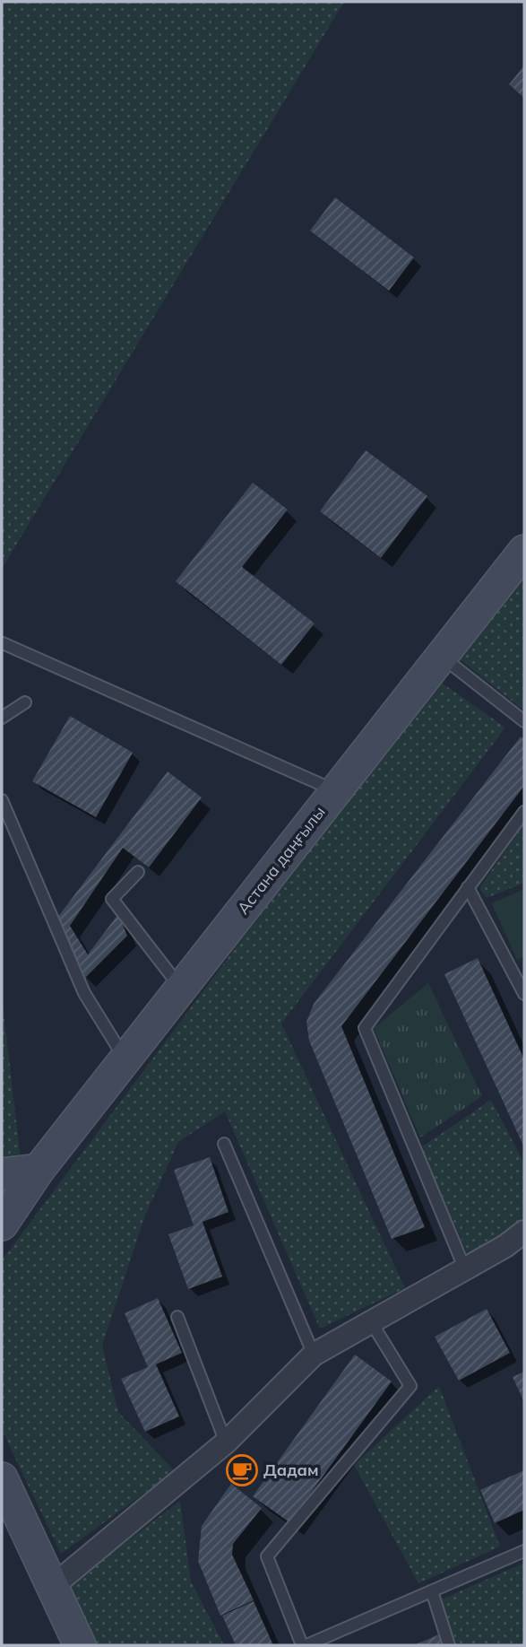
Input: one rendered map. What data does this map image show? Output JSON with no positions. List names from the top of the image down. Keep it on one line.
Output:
{"streets":{"street":["Астана даңғылы"]},"places":{"cafe":["Дадам"]}}
